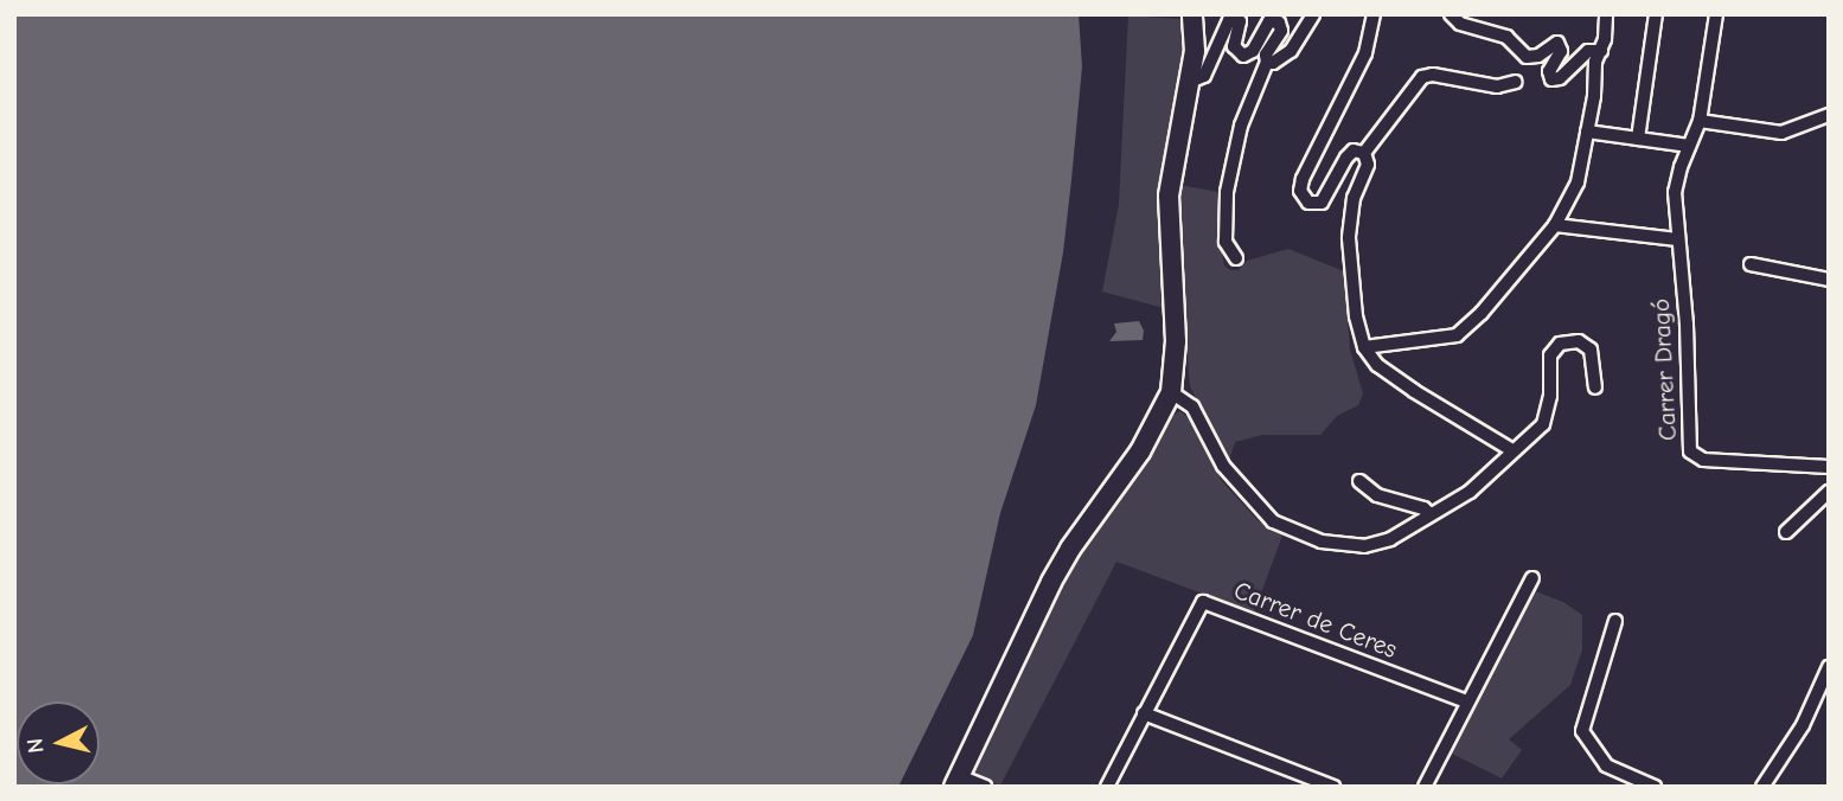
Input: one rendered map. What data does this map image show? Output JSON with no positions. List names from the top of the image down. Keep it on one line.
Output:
{"streets":{"street":["Carrer Dragó","Carrer de Ceres"]},"north":"left"}
